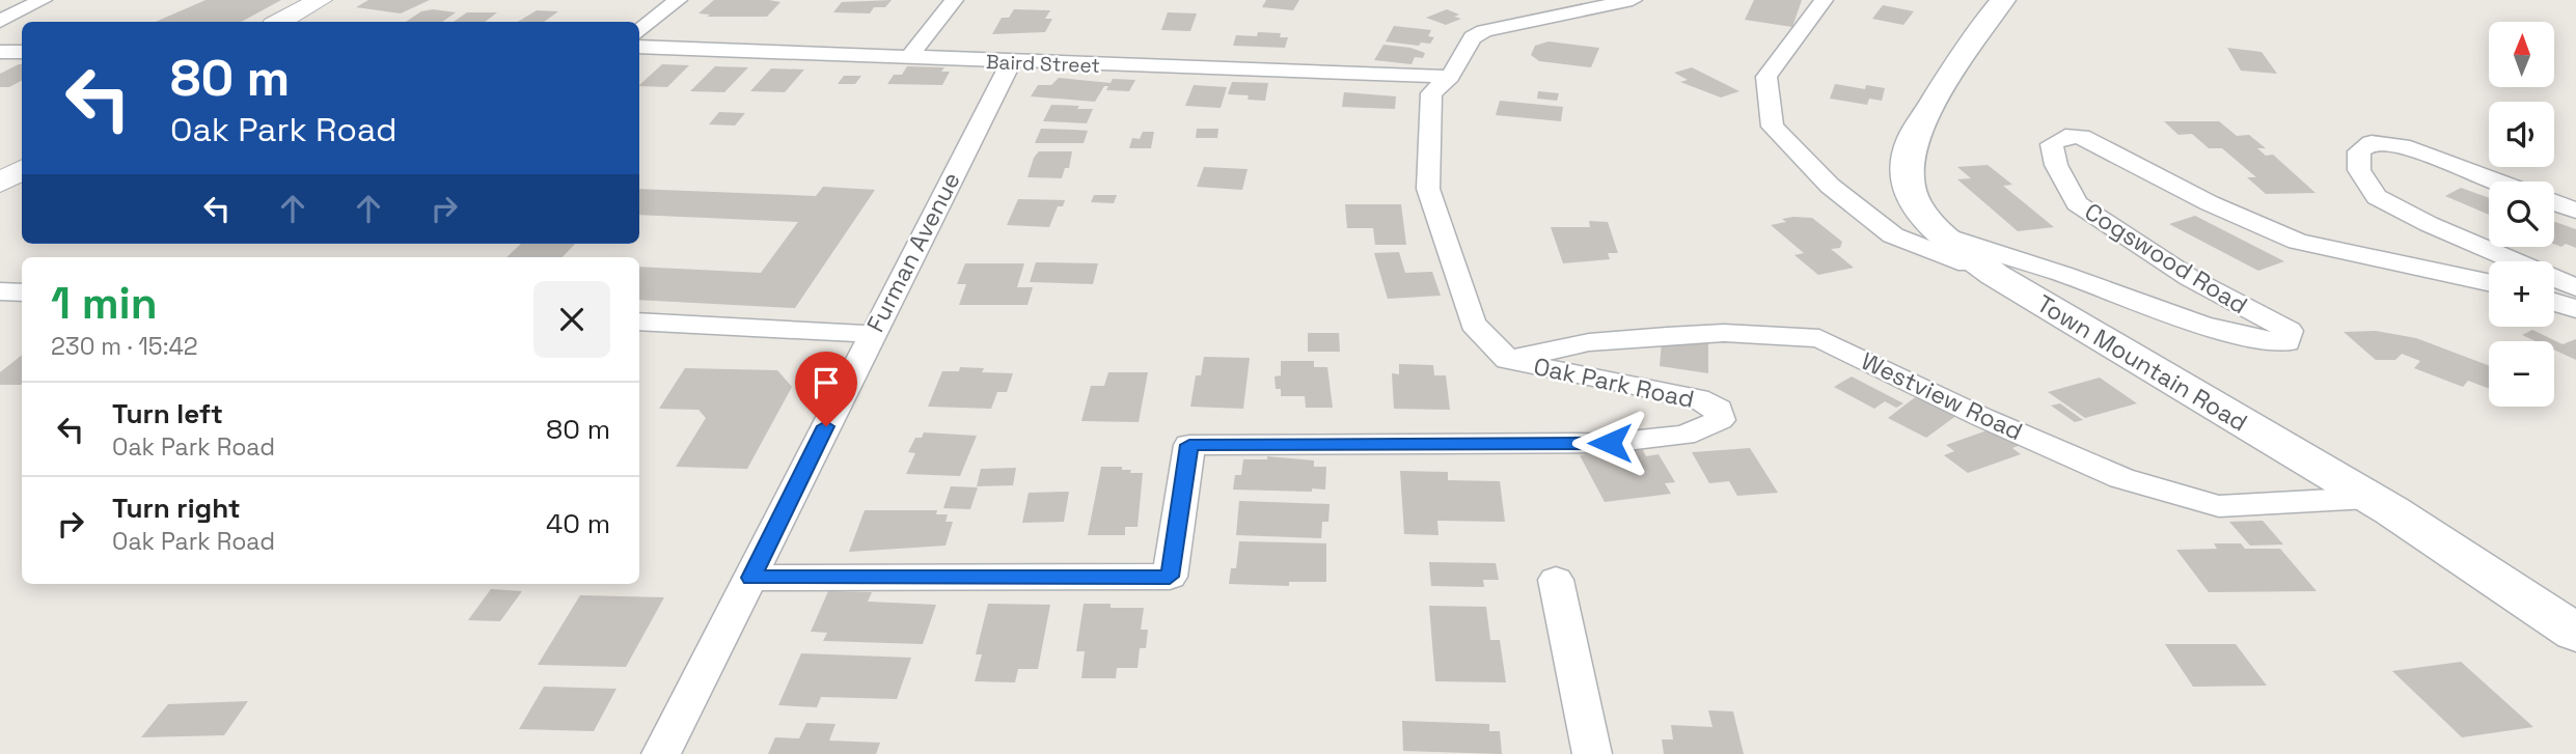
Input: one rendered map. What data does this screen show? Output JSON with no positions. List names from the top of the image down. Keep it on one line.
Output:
{"streets":{"main road":["Town Mountain Road"],"street":["Baird Street","Furman Avenue","Cogswood Road","Oak Park Road","Westview Road"]},"crossings":[["Baird Street","Furman Avenue"],["Baird Street","Oak Park Road"],["Furman Avenue","Oak Park Road"],["Cogswood Road","Town Mountain Road"],["Town Mountain Road","Westview Road"],["Oak Park Road","Westview Road"]],"north":"top","page":{"map_buttons":["+","−"],"turn":["80 m","Oak Park Road"],"heading":["1 min","230 m · 15:42"],"list":[{"name":"Turn left","note":"Oak Park Road","value":"80 m"},{"name":"Turn right","note":"Oak Park Road","value":"40 m"}]}}
